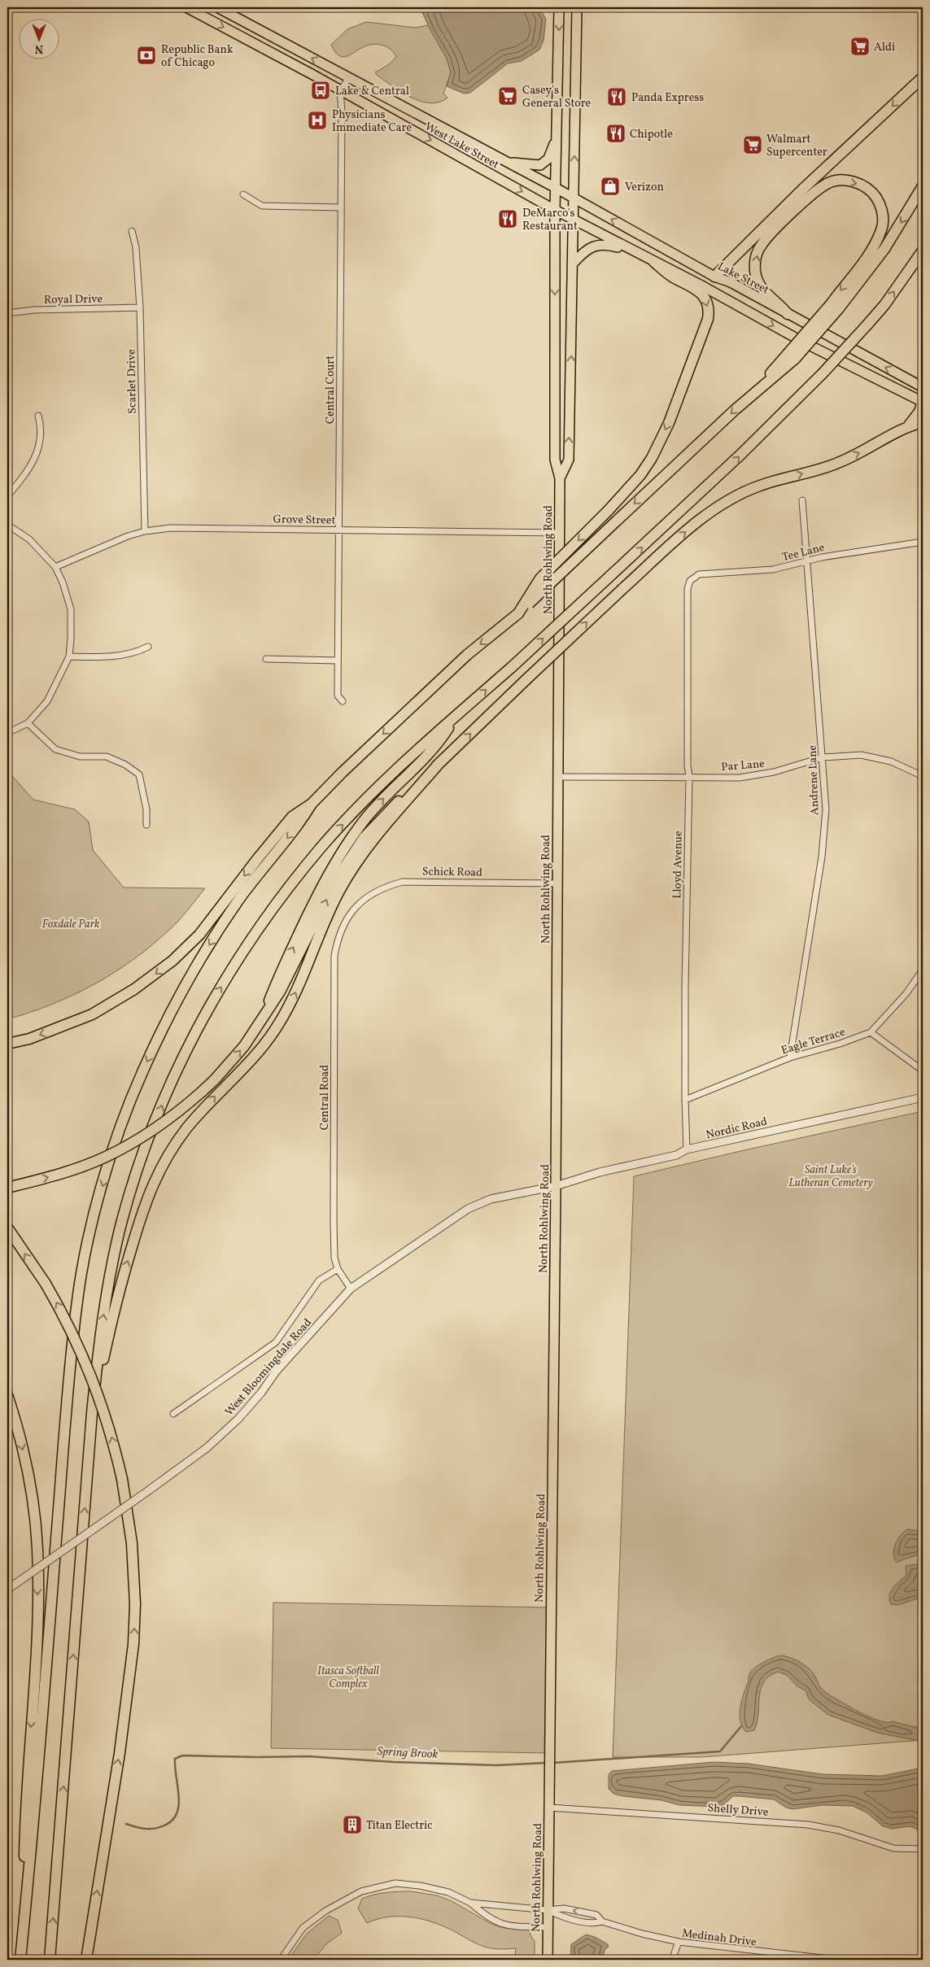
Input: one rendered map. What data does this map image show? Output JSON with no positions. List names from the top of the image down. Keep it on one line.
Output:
{"streets":{"main road":["West Lake Street","Lake Street","North Rohlwing Road"],"street":["Royal Drive","Scarlet Drive","Central Court","Grove Street","Tee Lane","Par Lane","Andrene Lane","Lloyd Avenue","Schick Road","Eagle Terrace","Central Road","Nordic Road","West Bloomingdale Road","Shelly Drive","Medinah Drive"]},"crossings":[["West Lake Street","Lake Street"],["West Lake Street","Central Court"],["West Lake Street","North Rohlwing Road"],["Lake Street","North Rohlwing Road"],["Royal Drive","Scarlet Drive"],["Scarlet Drive","Grove Street"],["Central Court","Grove Street"],["Grove Street","North Rohlwing Road"],["Tee Lane","Andrene Lane"],["Tee Lane","Lloyd Avenue"],["North Rohlwing Road","Par Lane"],["North Rohlwing Road","Schick Road"],["North Rohlwing Road","Nordic Road"],["North Rohlwing Road","West Bloomingdale Road"],["North Rohlwing Road","Shelly Drive"],["North Rohlwing Road","Medinah Drive"],["Par Lane","Andrene Lane"],["Par Lane","Lloyd Avenue"],["Andrene Lane","Eagle Terrace"],["Lloyd Avenue","Eagle Terrace"],["Lloyd Avenue","Nordic Road"],["Schick Road","Central Road"],["Central Road","West Bloomingdale Road"],["Nordic Road","West Bloomingdale Road"]],"water":["Spring Brook"],"parks":["Foxdale Park","Saint Luke's Lutheran Cemetery","Itasca Softball Complex"],"places":{"supermarket":["Aldi","Casey's General Store","Walmart Supercenter"],"bank":["Republic Bank of Chicago"],"bus stop":["Lake & Central"],"restaurant":["Panda Express","Chipotle","DeMarco's Restaurant"],"hospital":["Physicians Immediate Care"],"shop":["Verizon"],"building":["Titan Electric"]},"north":"bottom"}
